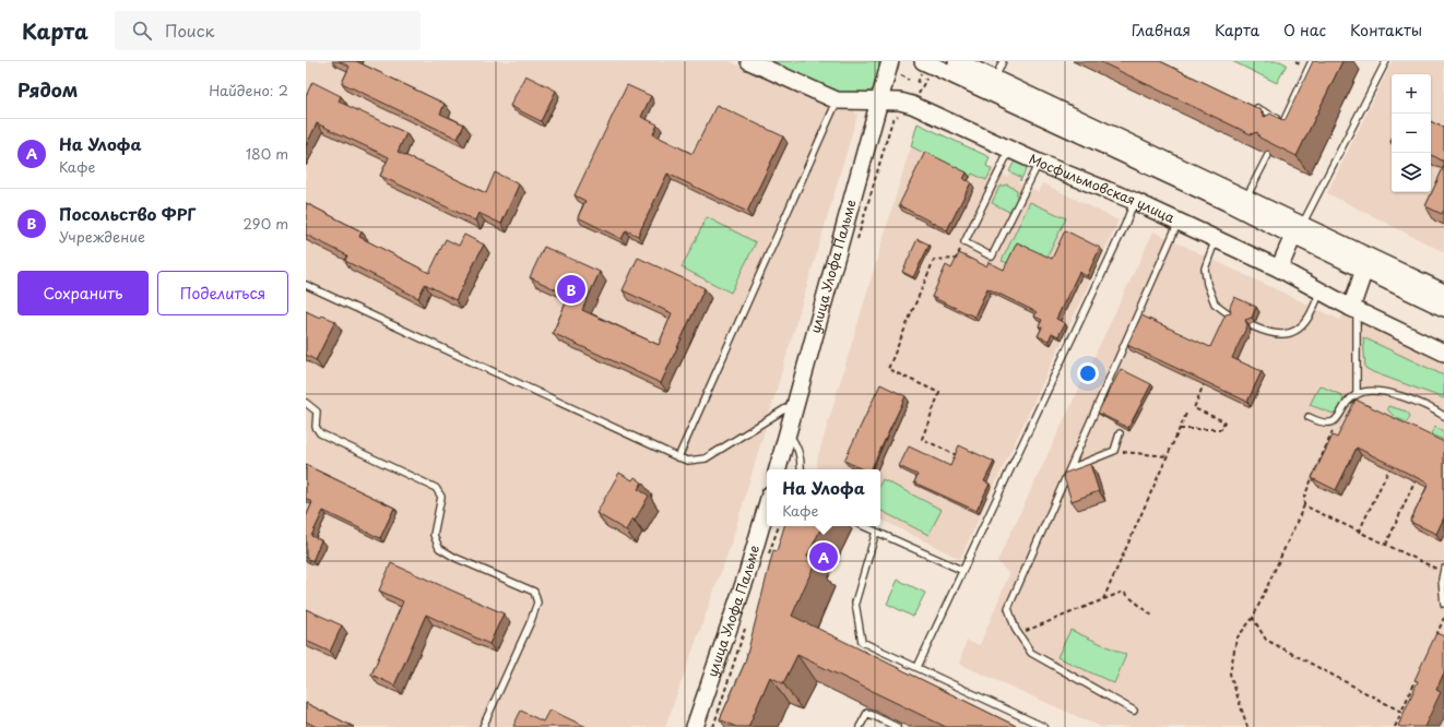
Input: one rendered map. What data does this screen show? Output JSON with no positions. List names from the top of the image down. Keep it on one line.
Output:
{"streets":{"street":["Мосфильмовская улица","улица Улофа Пальме"]},"crossings":[["Мосфильмовская улица","улица Улофа Пальме"]],"page":{"header":"Карта","search":"Поиск","nav":["Главная","Карта","О нас","Контакты"],"heading":["Рядом","Найдено: 2"],"map_buttons":["+","−"],"list":[{"mark":"A","name":"На Улофа","note":"Кафе","value":"180 m"},{"mark":"B","name":"Посольство ФРГ","note":"Учреждение","value":"290 m"}],"buttons":["Сохранить","Поделиться"],"pins":["B","A"],"popup":["На Улофа","Кафе"]}}
